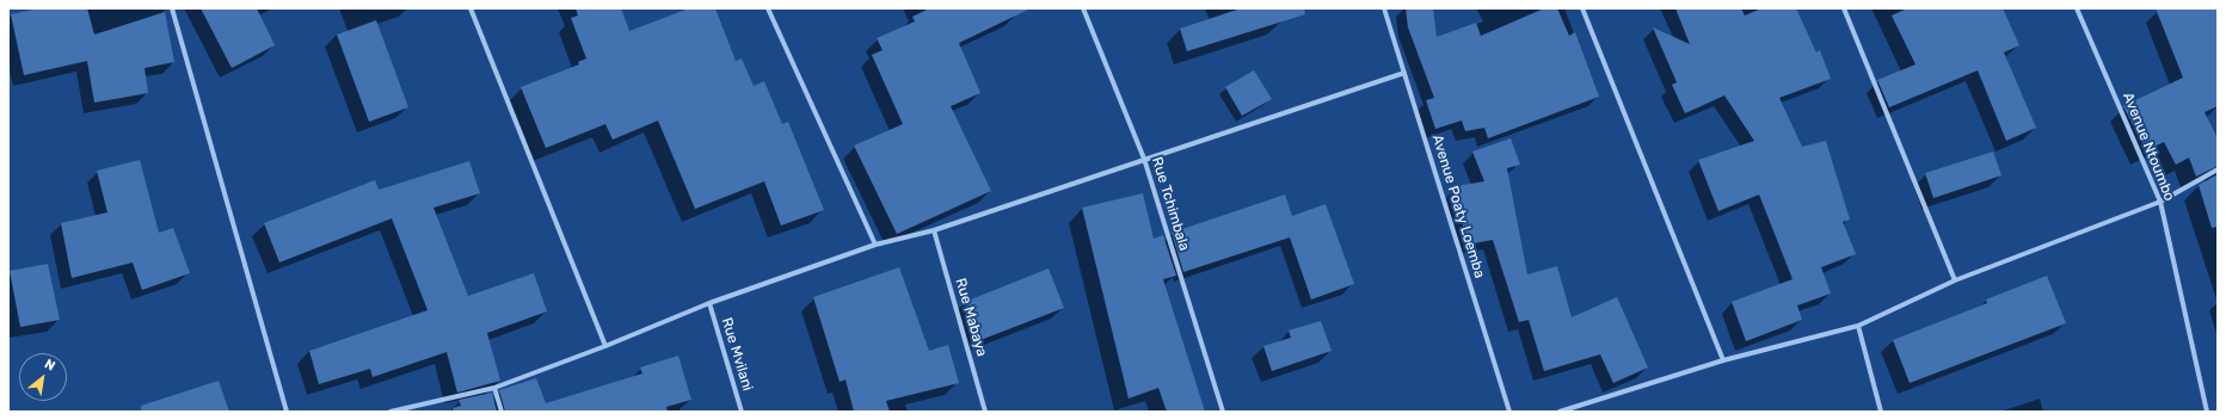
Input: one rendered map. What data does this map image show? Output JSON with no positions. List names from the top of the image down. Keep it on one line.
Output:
{"streets":{"street":["Avenue Ntoumbo","Rue Tchimbala","Avenue Poaty Loemba","Rue Mabaya","Rue Mvilani"]},"north":"top right"}
